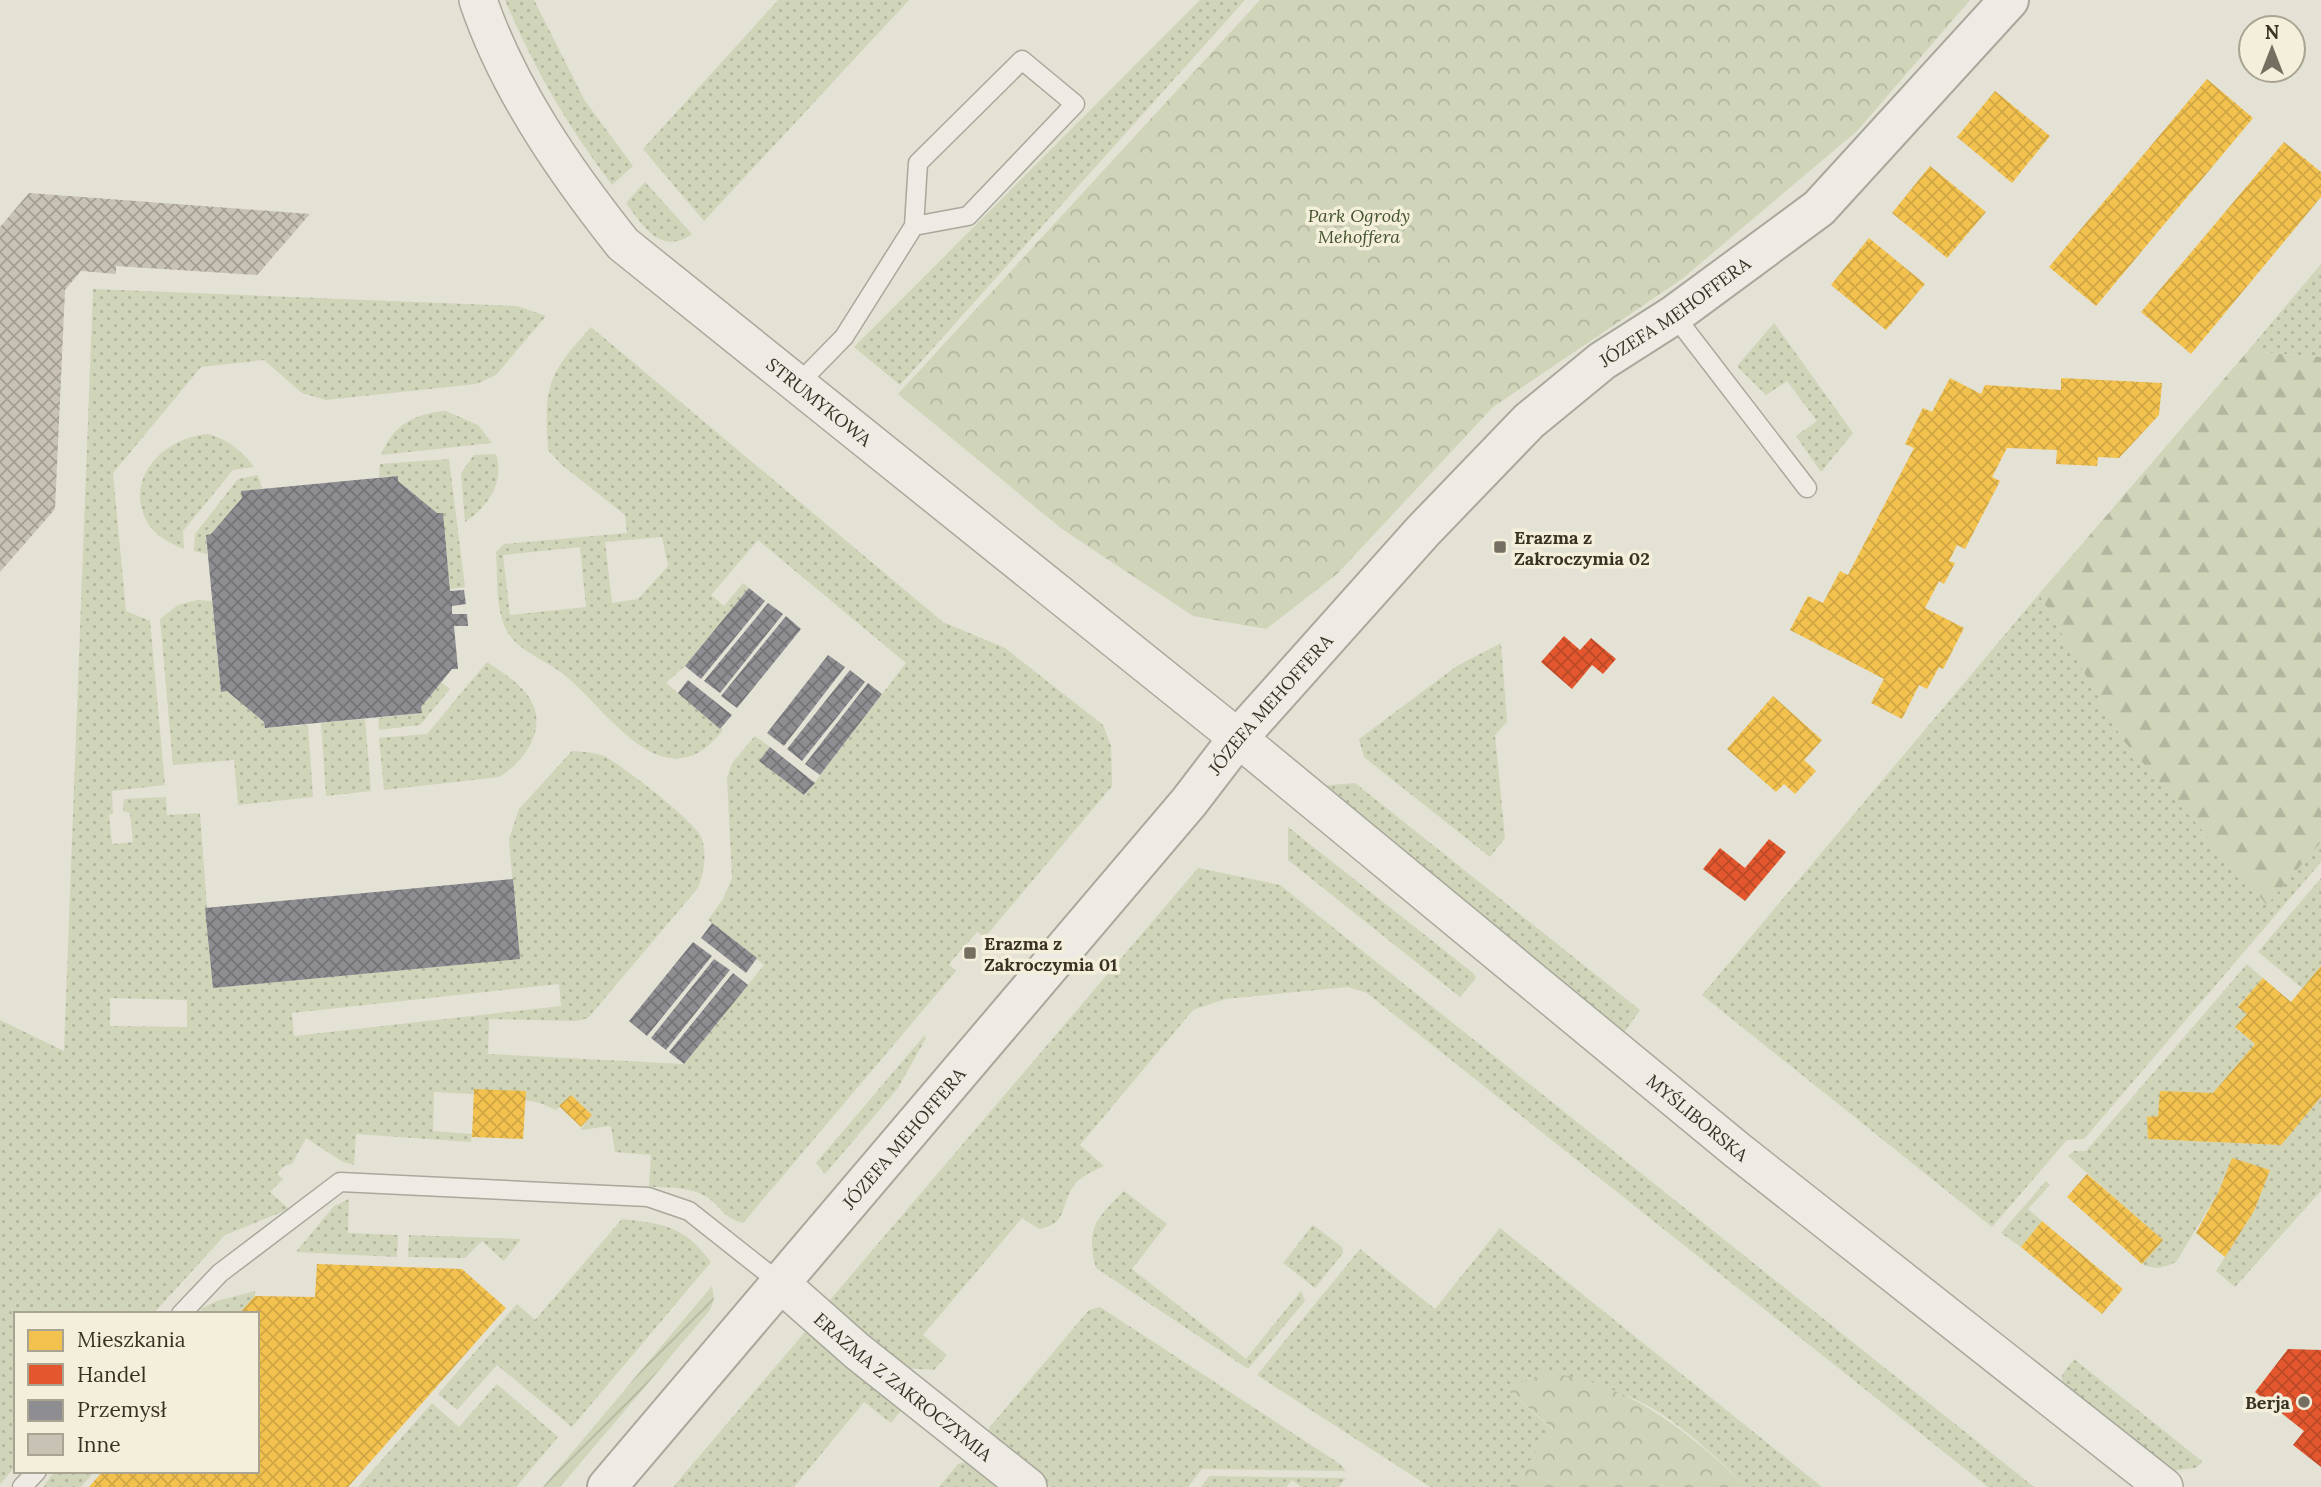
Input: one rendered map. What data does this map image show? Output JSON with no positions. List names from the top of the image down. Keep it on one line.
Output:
{"streets":{"street":["JÓZEFA MEHOFFERA","STRUMYKOWA","MYŚLIBORSKA","ERAZMA Z ZAKROCZYMIA"]},"crossings":[["JÓZEFA MEHOFFERA","STRUMYKOWA"],["JÓZEFA MEHOFFERA","MYŚLIBORSKA"],["JÓZEFA MEHOFFERA","ERAZMA Z ZAKROCZYMIA"],["STRUMYKOWA","MYŚLIBORSKA"]],"parks":["Park Ogrody Mehoffera"],"places":{"transit":["Erazma z Zakroczymia 02","Erazma z Zakroczymia 01"],"other":["Berja"]},"legend":["Mieszkania","Handel","Przemysł","Inne"],"north":"top"}
